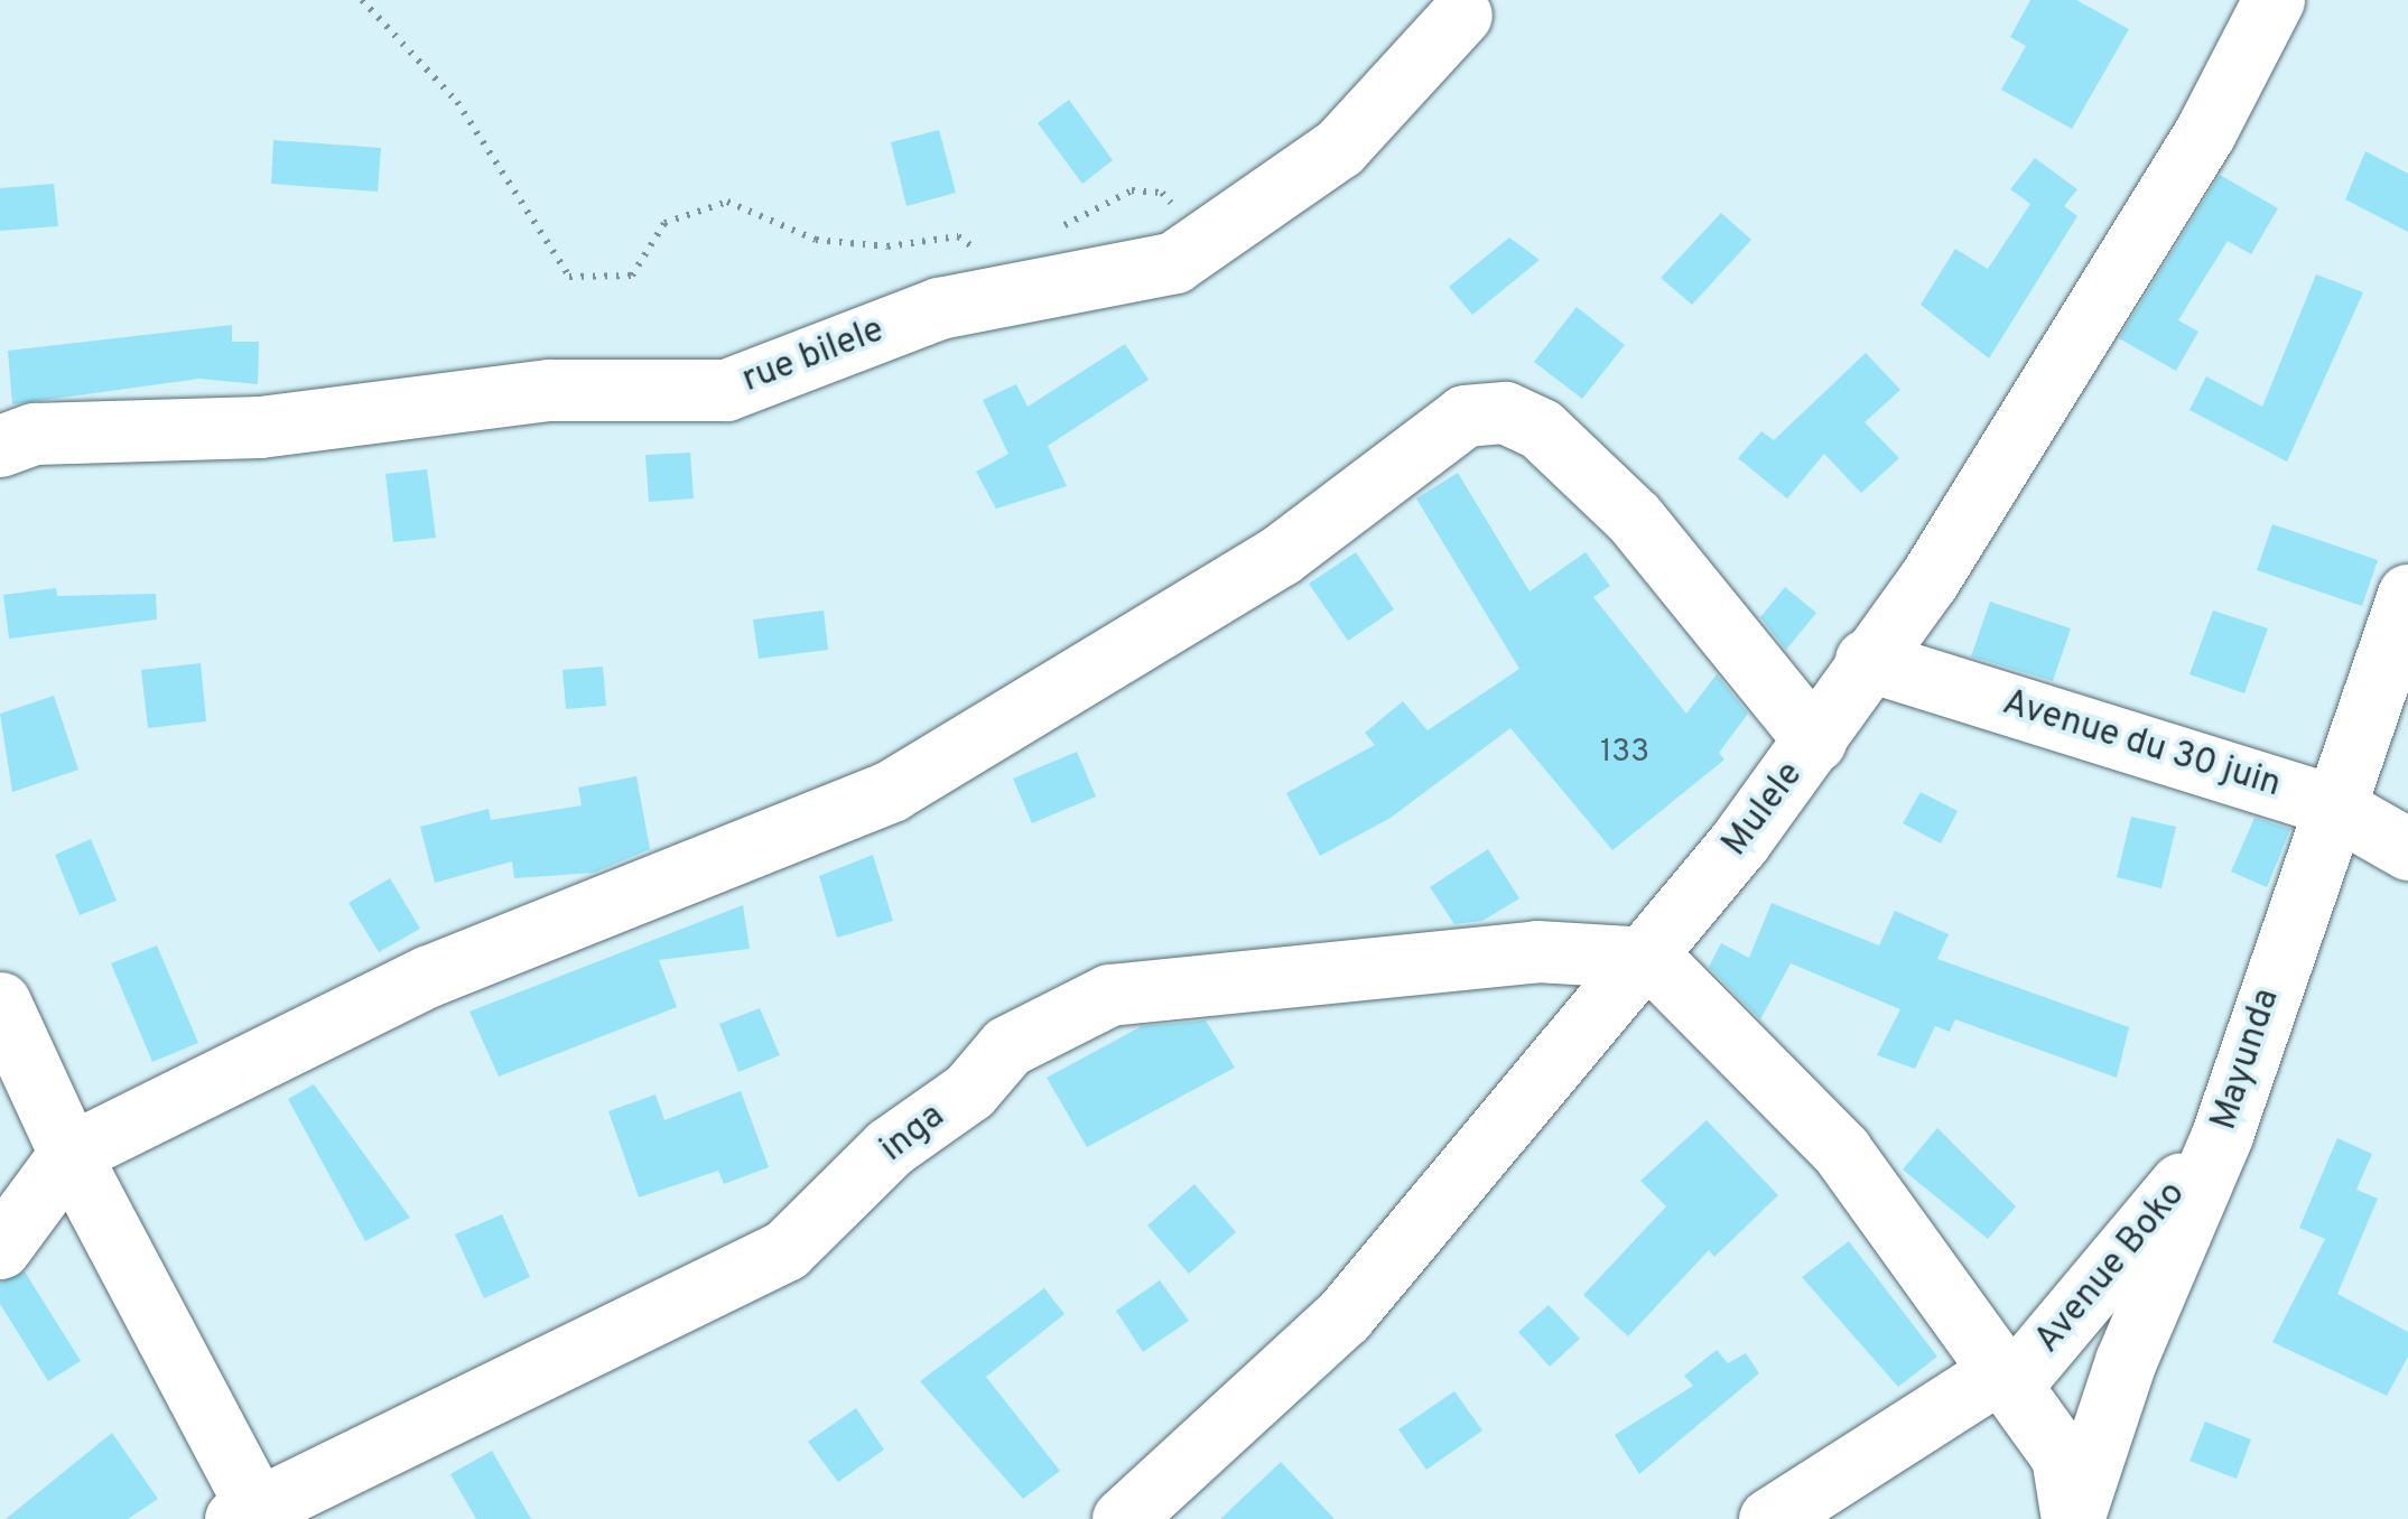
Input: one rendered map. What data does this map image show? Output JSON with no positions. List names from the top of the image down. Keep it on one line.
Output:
{"streets":{"street":["rue bilele","Avenue du 30 juin","Mulele","Mayunda","inga","Avenue Boko"]},"crossings":[["Avenue du 30 juin","Mulele"],["Avenue du 30 juin","Mayunda"],["Mulele","inga"],["Mayunda","Avenue Boko"]],"house_numbers":["133"]}
